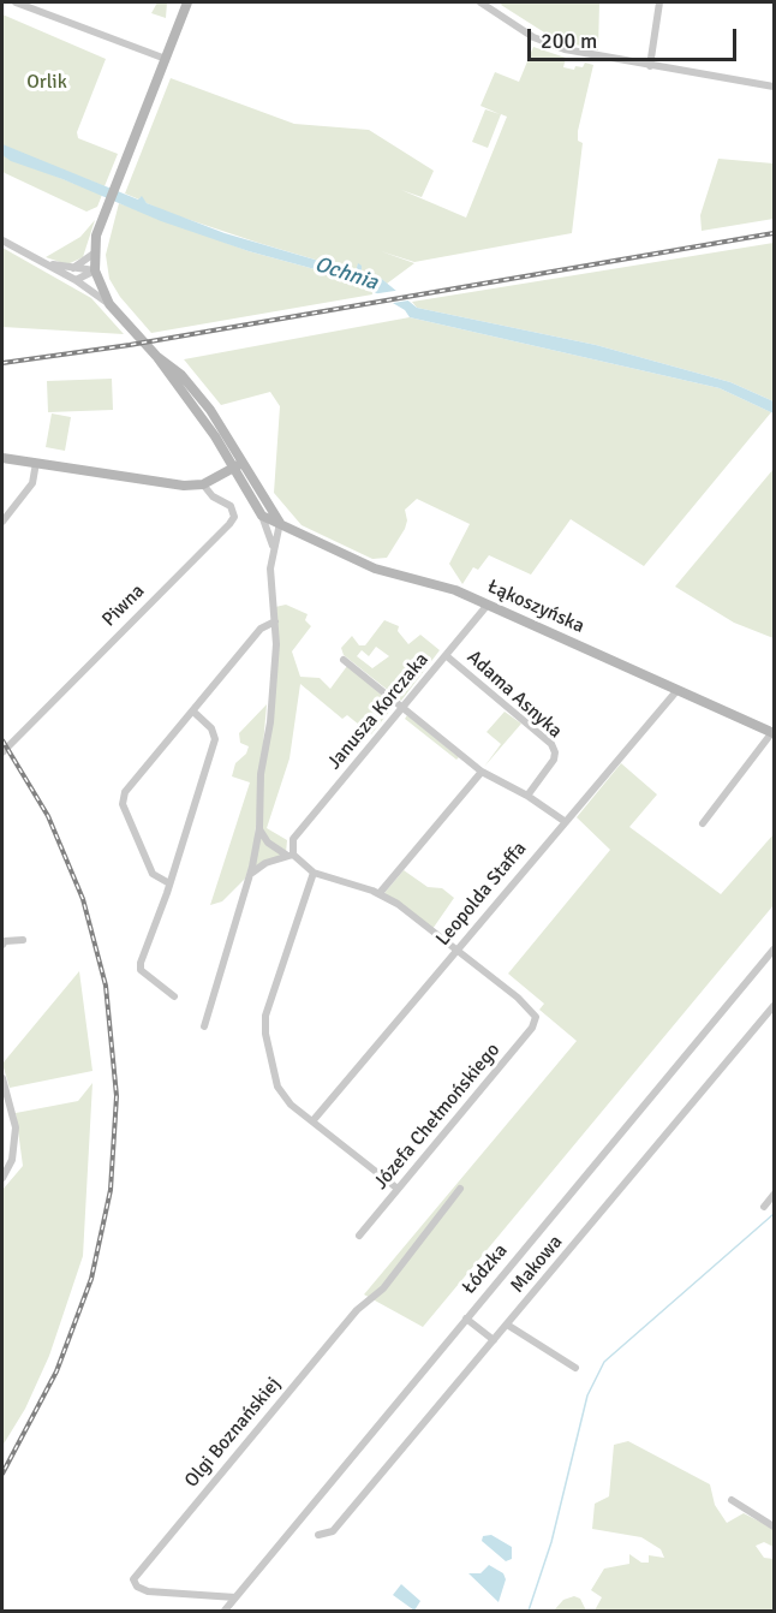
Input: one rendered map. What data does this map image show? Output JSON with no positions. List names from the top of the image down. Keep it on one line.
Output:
{"streets":{"street":["Piwna","Łąkoszyńska","Adama Asnyka","Janusza Korczaka","Leopolda Staffa","Józefa Chełmońskiego","Makowa","Łódzka","Olgi Boznańskiej"]},"crossings":[["Łąkoszyńska","Janusza Korczaka"],["Łąkoszyńska","Leopolda Staffa"],["Adama Asnyka","Janusza Korczaka"],["Leopolda Staffa","Józefa Chełmońskiego"],["Łódzka","Olgi Boznańskiej"]],"water":["Ochnia"],"parks":["Orlik"],"scale_bar":"200 m"}
